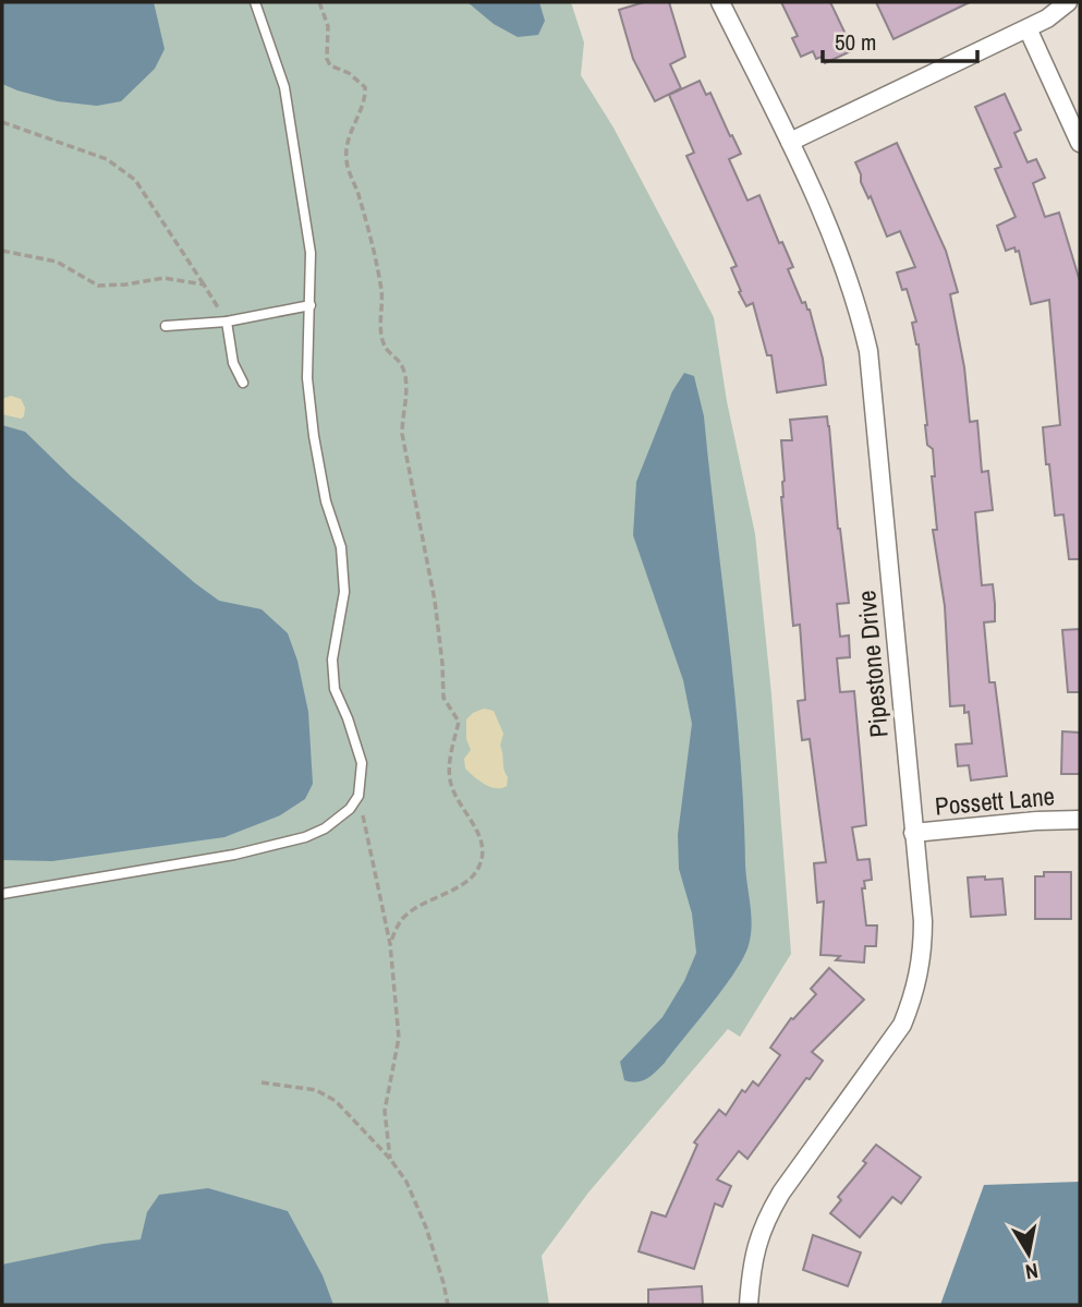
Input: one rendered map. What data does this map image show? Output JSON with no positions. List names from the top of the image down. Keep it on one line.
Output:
{"streets":{"street":["Pipestone Drive","Possett Lane"]},"crossings":[["Pipestone Drive","Possett Lane"]],"scale_bar":"50 m","north":"bottom"}
